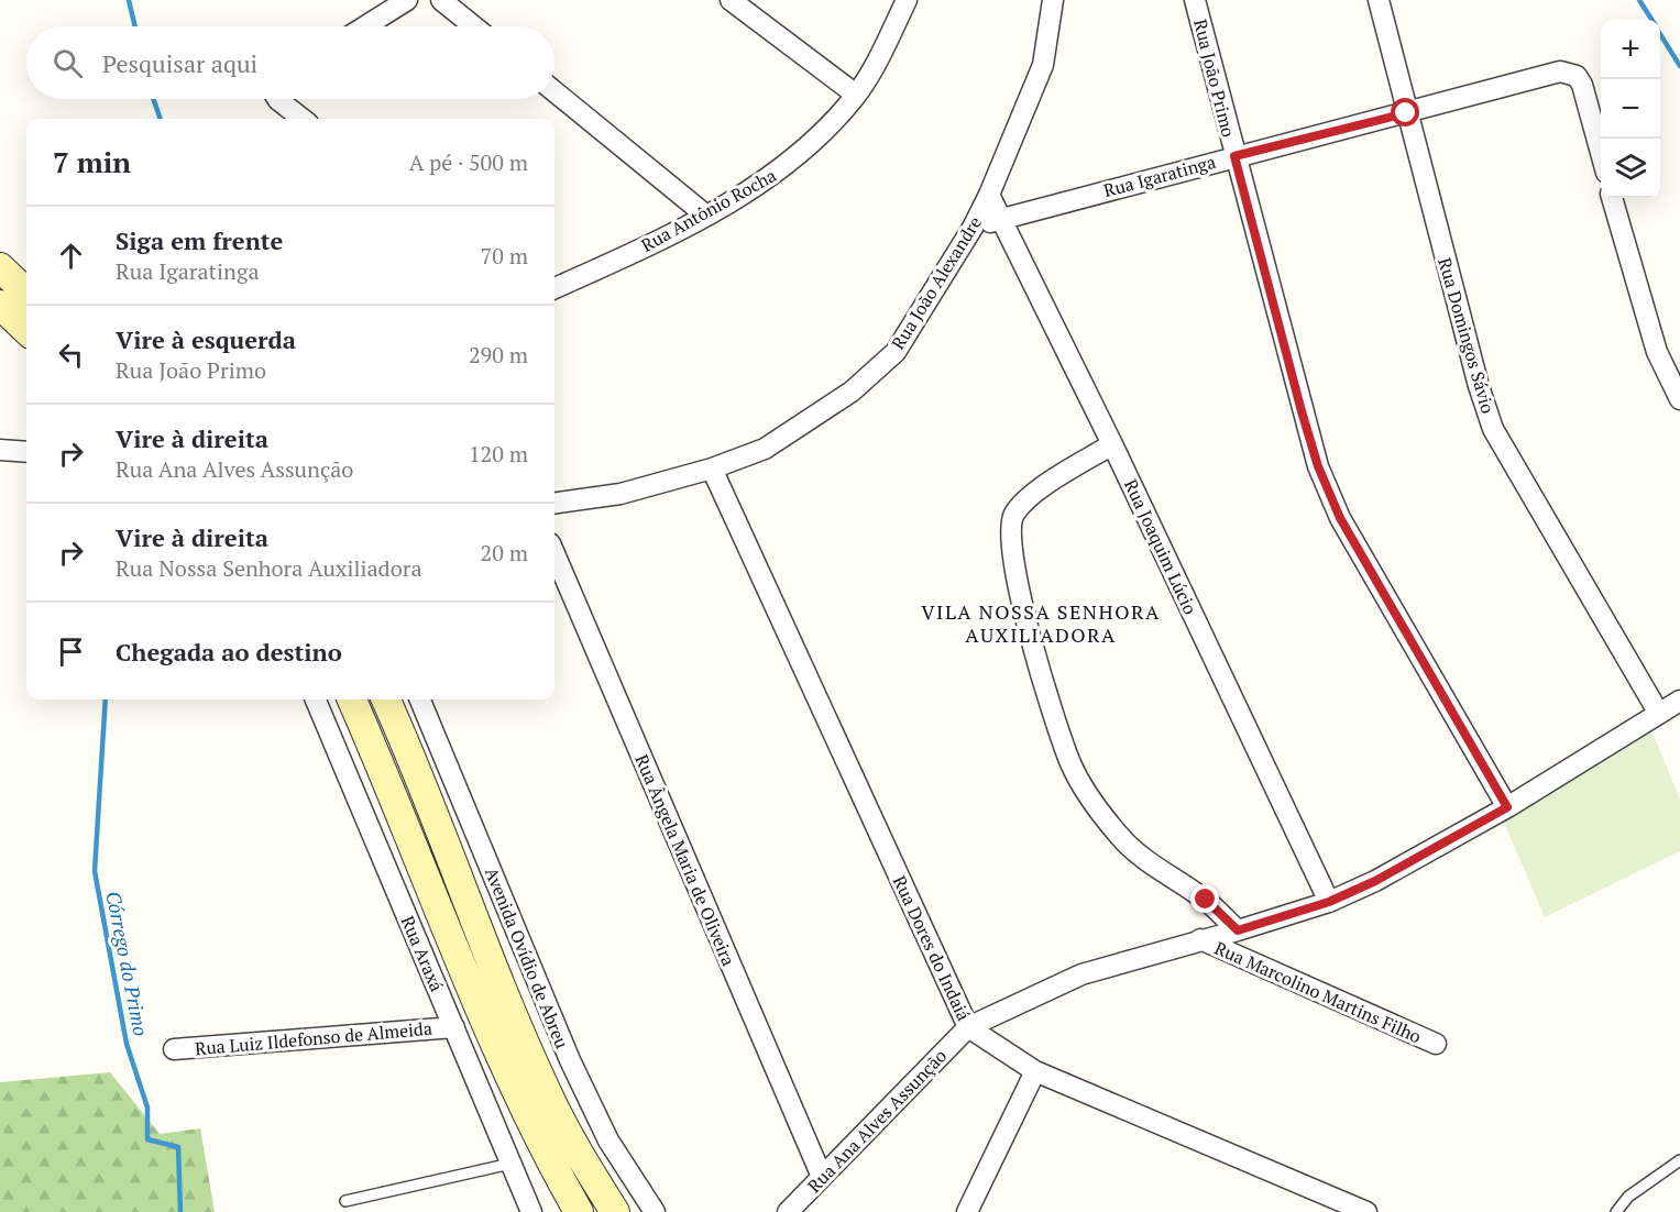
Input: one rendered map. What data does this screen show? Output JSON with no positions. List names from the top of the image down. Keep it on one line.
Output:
{"streets":{"main road":["Avenida Ovídio de Abreu"],"street":["Rua João Primo","Rua Igaratinga","Rua Antônio Rocha","Rua João Alexandre","Rua Domingos Sávio","Rua Joaquim Lúcio","Rua Ângela Maria de Oliveira","Rua Dores do Indaiá","Rua Araxá","Rua Marcolino Martins Filho","Rua Luiz Ildefonso de Almeida","Rua Ana Alves Assunção"]},"crossings":[["Rua João Primo","Rua Igaratinga"],["Rua João Primo","Rua Ana Alves Assunção"],["Rua Igaratinga","Rua João Alexandre"],["Rua Igaratinga","Rua Domingos Sávio"],["Rua Igaratinga","Rua Joaquim Lúcio"],["Rua João Alexandre","Rua Joaquim Lúcio"],["Rua João Alexandre","Rua Dores do Indaiá"],["Rua Domingos Sávio","Rua Ana Alves Assunção"],["Rua Joaquim Lúcio","Rua Ana Alves Assunção"],["Rua Ângela Maria de Oliveira","Rua Ana Alves Assunção"],["Rua Dores do Indaiá","Rua Ana Alves Assunção"],["Rua Araxá","Rua Luiz Ildefonso de Almeida"],["Rua Marcolino Martins Filho","Rua Ana Alves Assunção"]],"districts":["VILA NOSSA SENHORA AUXILIADORA"],"water":["Córrego do Primo"],"page":{"map_buttons":["+","−"],"search":"Pesquisar aqui","heading":["7 min","A pé · 500 m"],"list":[["Siga em frente","Rua Igaratinga","70 m"],["Vire à esquerda","Rua João Primo","290 m"],["Vire à direita","Rua Ana Alves Assunção","120 m"],["Vire à direita","Rua Nossa Senhora Auxiliadora","20 m"],"Chegada ao destino"]}}
